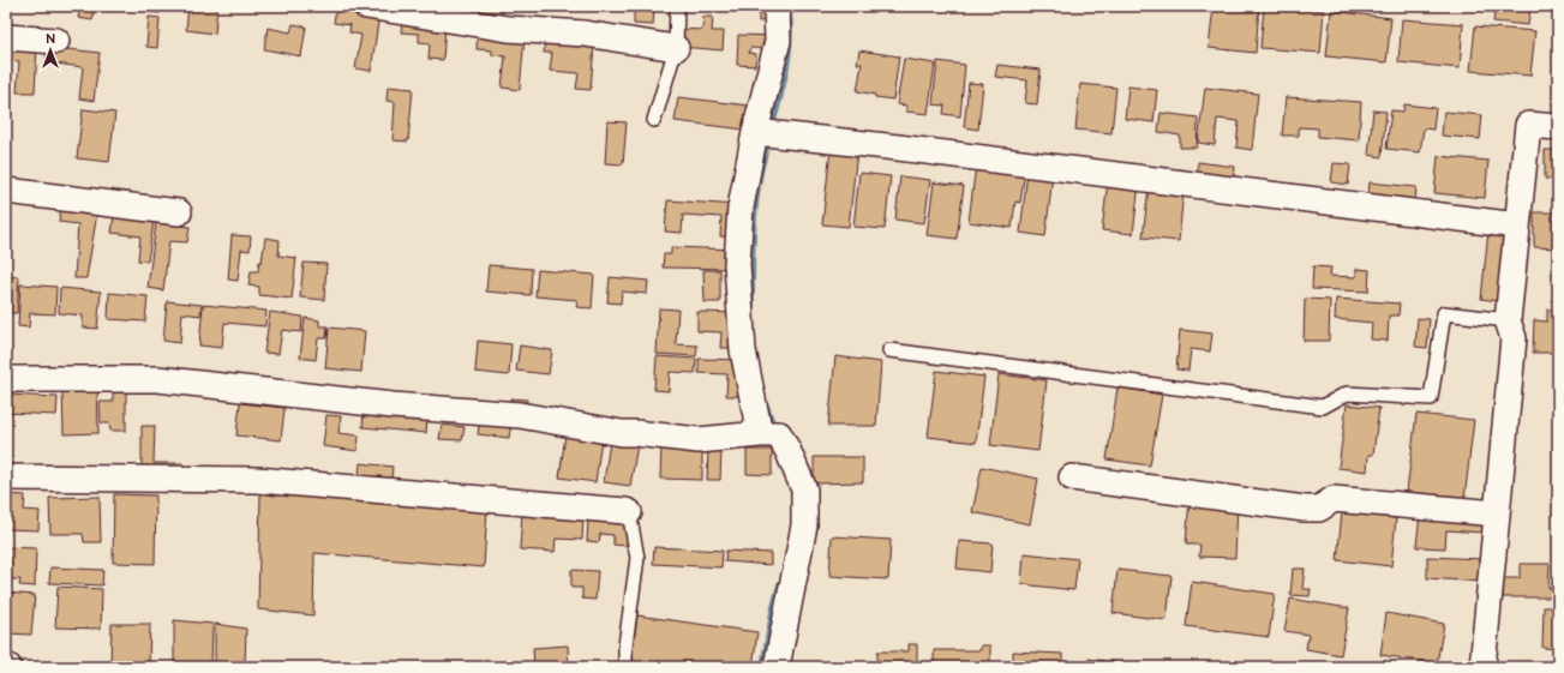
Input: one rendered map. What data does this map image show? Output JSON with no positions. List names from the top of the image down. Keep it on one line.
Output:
{"north":"top"}
